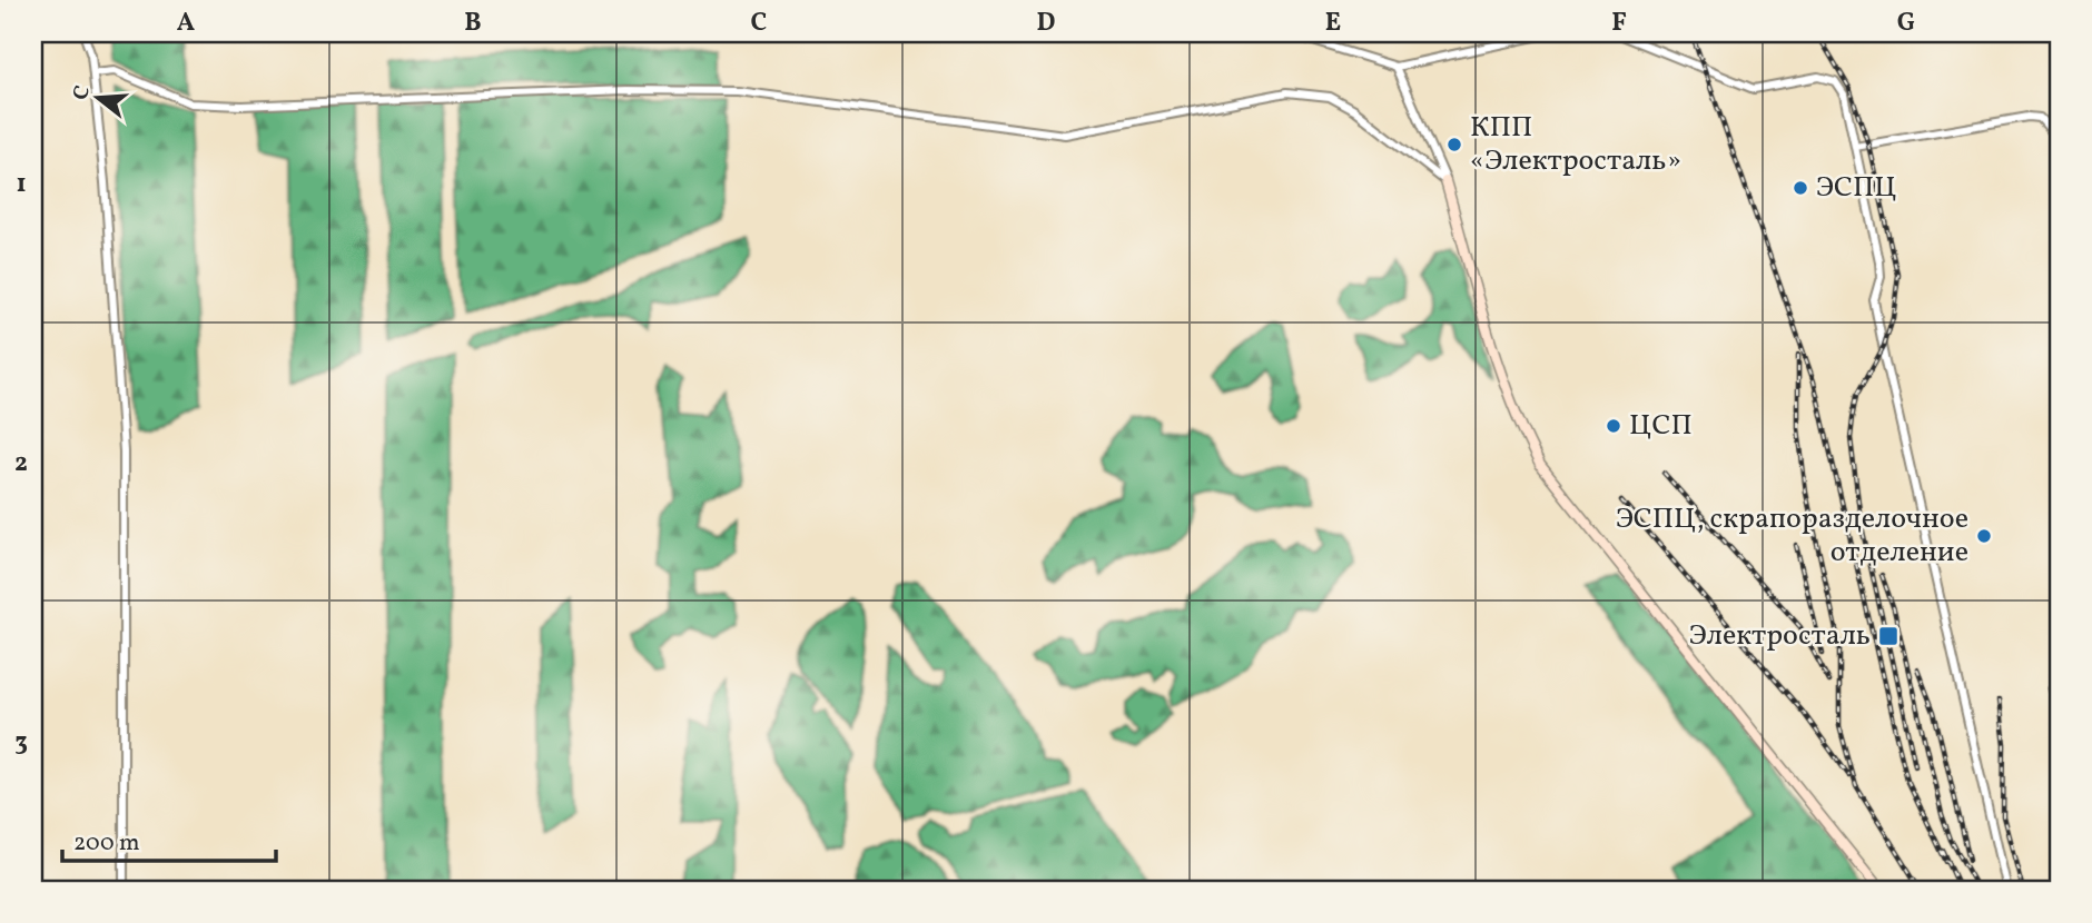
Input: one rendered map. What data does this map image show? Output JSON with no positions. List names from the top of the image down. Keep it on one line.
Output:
{"places":{"other":["КПП «Электросталь»","ЭСПЦ","ЦСП","ЭСПЦ, скрапоразделочное отделение"],"transit":["Электросталь"]},"scale_bar":"200 m","north":"left","grid":{"columns":["A","B","C","D","E","F","G"],"rows":["1","2","3"]}}
